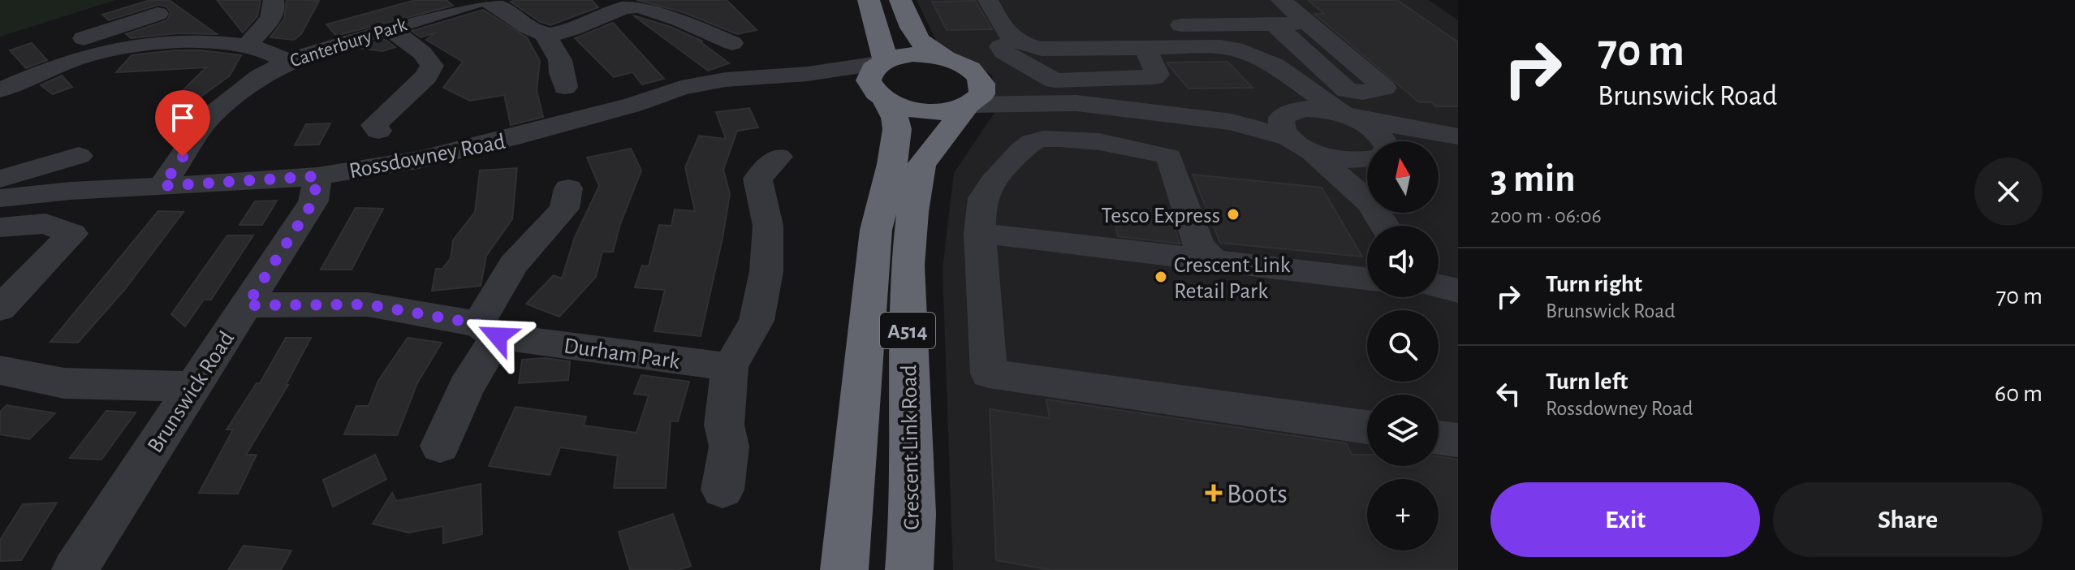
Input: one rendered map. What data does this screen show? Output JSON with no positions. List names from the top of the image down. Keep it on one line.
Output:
{"streets":{"highway":["A514","Crescent Link Road"],"street":["Canterbury Park","Rossdowney Road","Durham Park","Brunswick Road"]},"crossings":[["Canterbury Park","Rossdowney Road"],["Rossdowney Road","Brunswick Road"],["Rossdowney Road","Crescent Link Road"],["Durham Park","Brunswick Road"]],"places":{"other":["Tesco Express","Crescent Link Retail Park"],"health":["Boots"]},"north":"top","page":{"turn":["70 m","Brunswick Road"],"heading":["3 min","200 m · 06:06"],"map_buttons":"+","list":[{"name":"Turn right","note":"Brunswick Road","value":"70 m"},{"name":"Turn left","note":"Rossdowney Road","value":"60 m"}],"buttons":["Exit","Share"]}}
